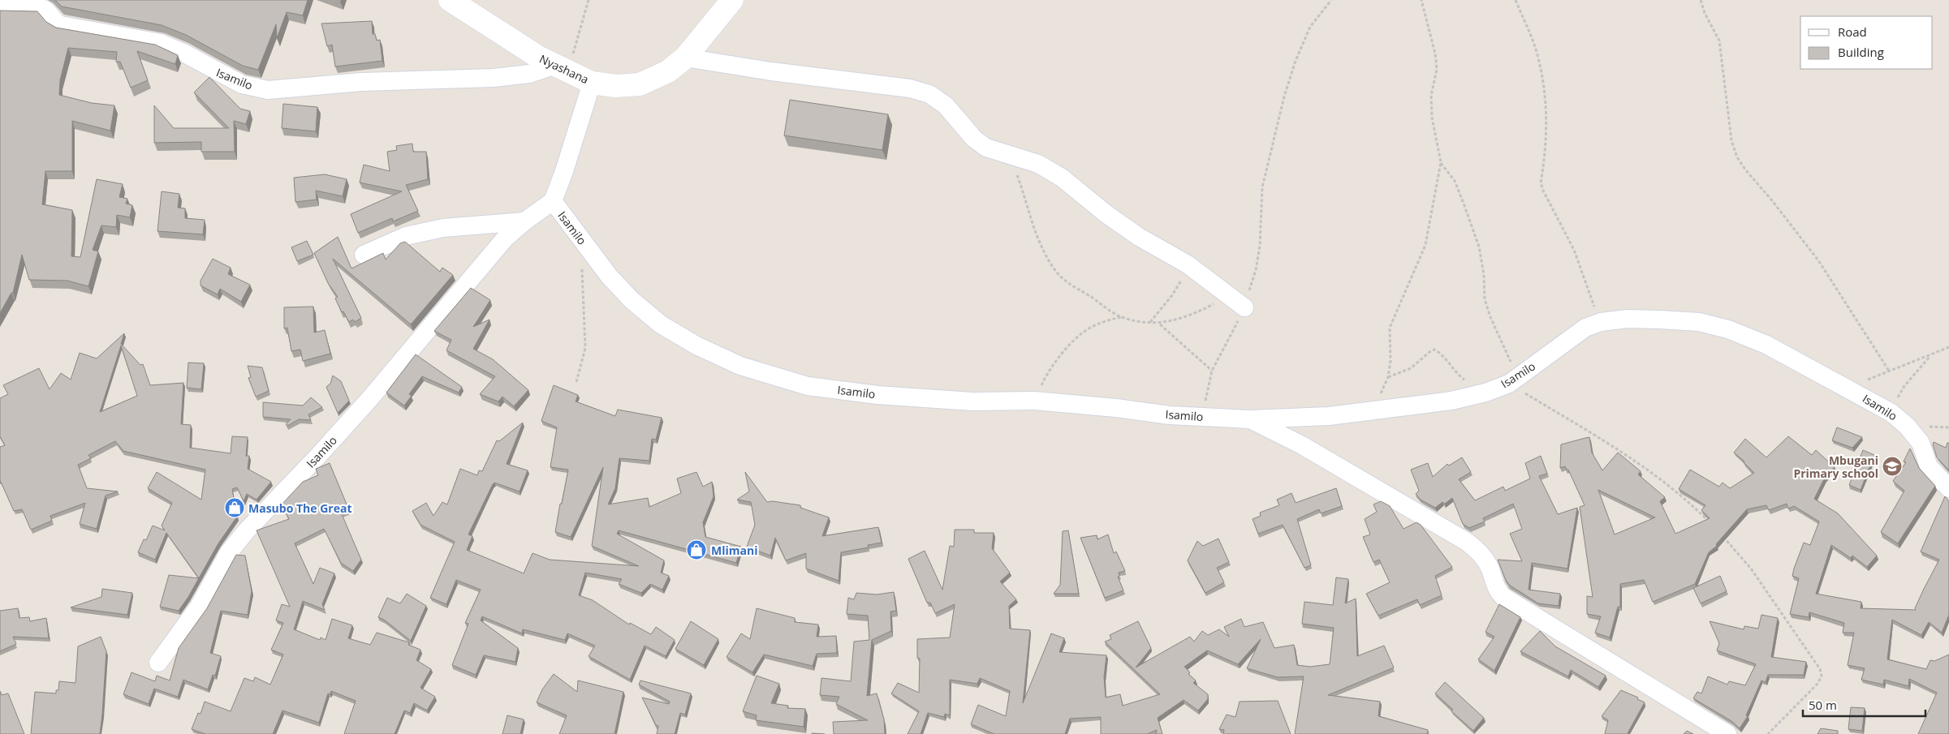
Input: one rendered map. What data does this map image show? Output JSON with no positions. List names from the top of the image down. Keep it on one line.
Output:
{"streets":{"street":["Nyashana","Isamilo"]},"crossings":[["Nyashana","Isamilo"]],"places":{"school or university":["Mbugani Primary school"],"shop":["Masubo The Great","Mlimani"]},"legend":["Road","Building"],"scale_bar":"50 m"}
